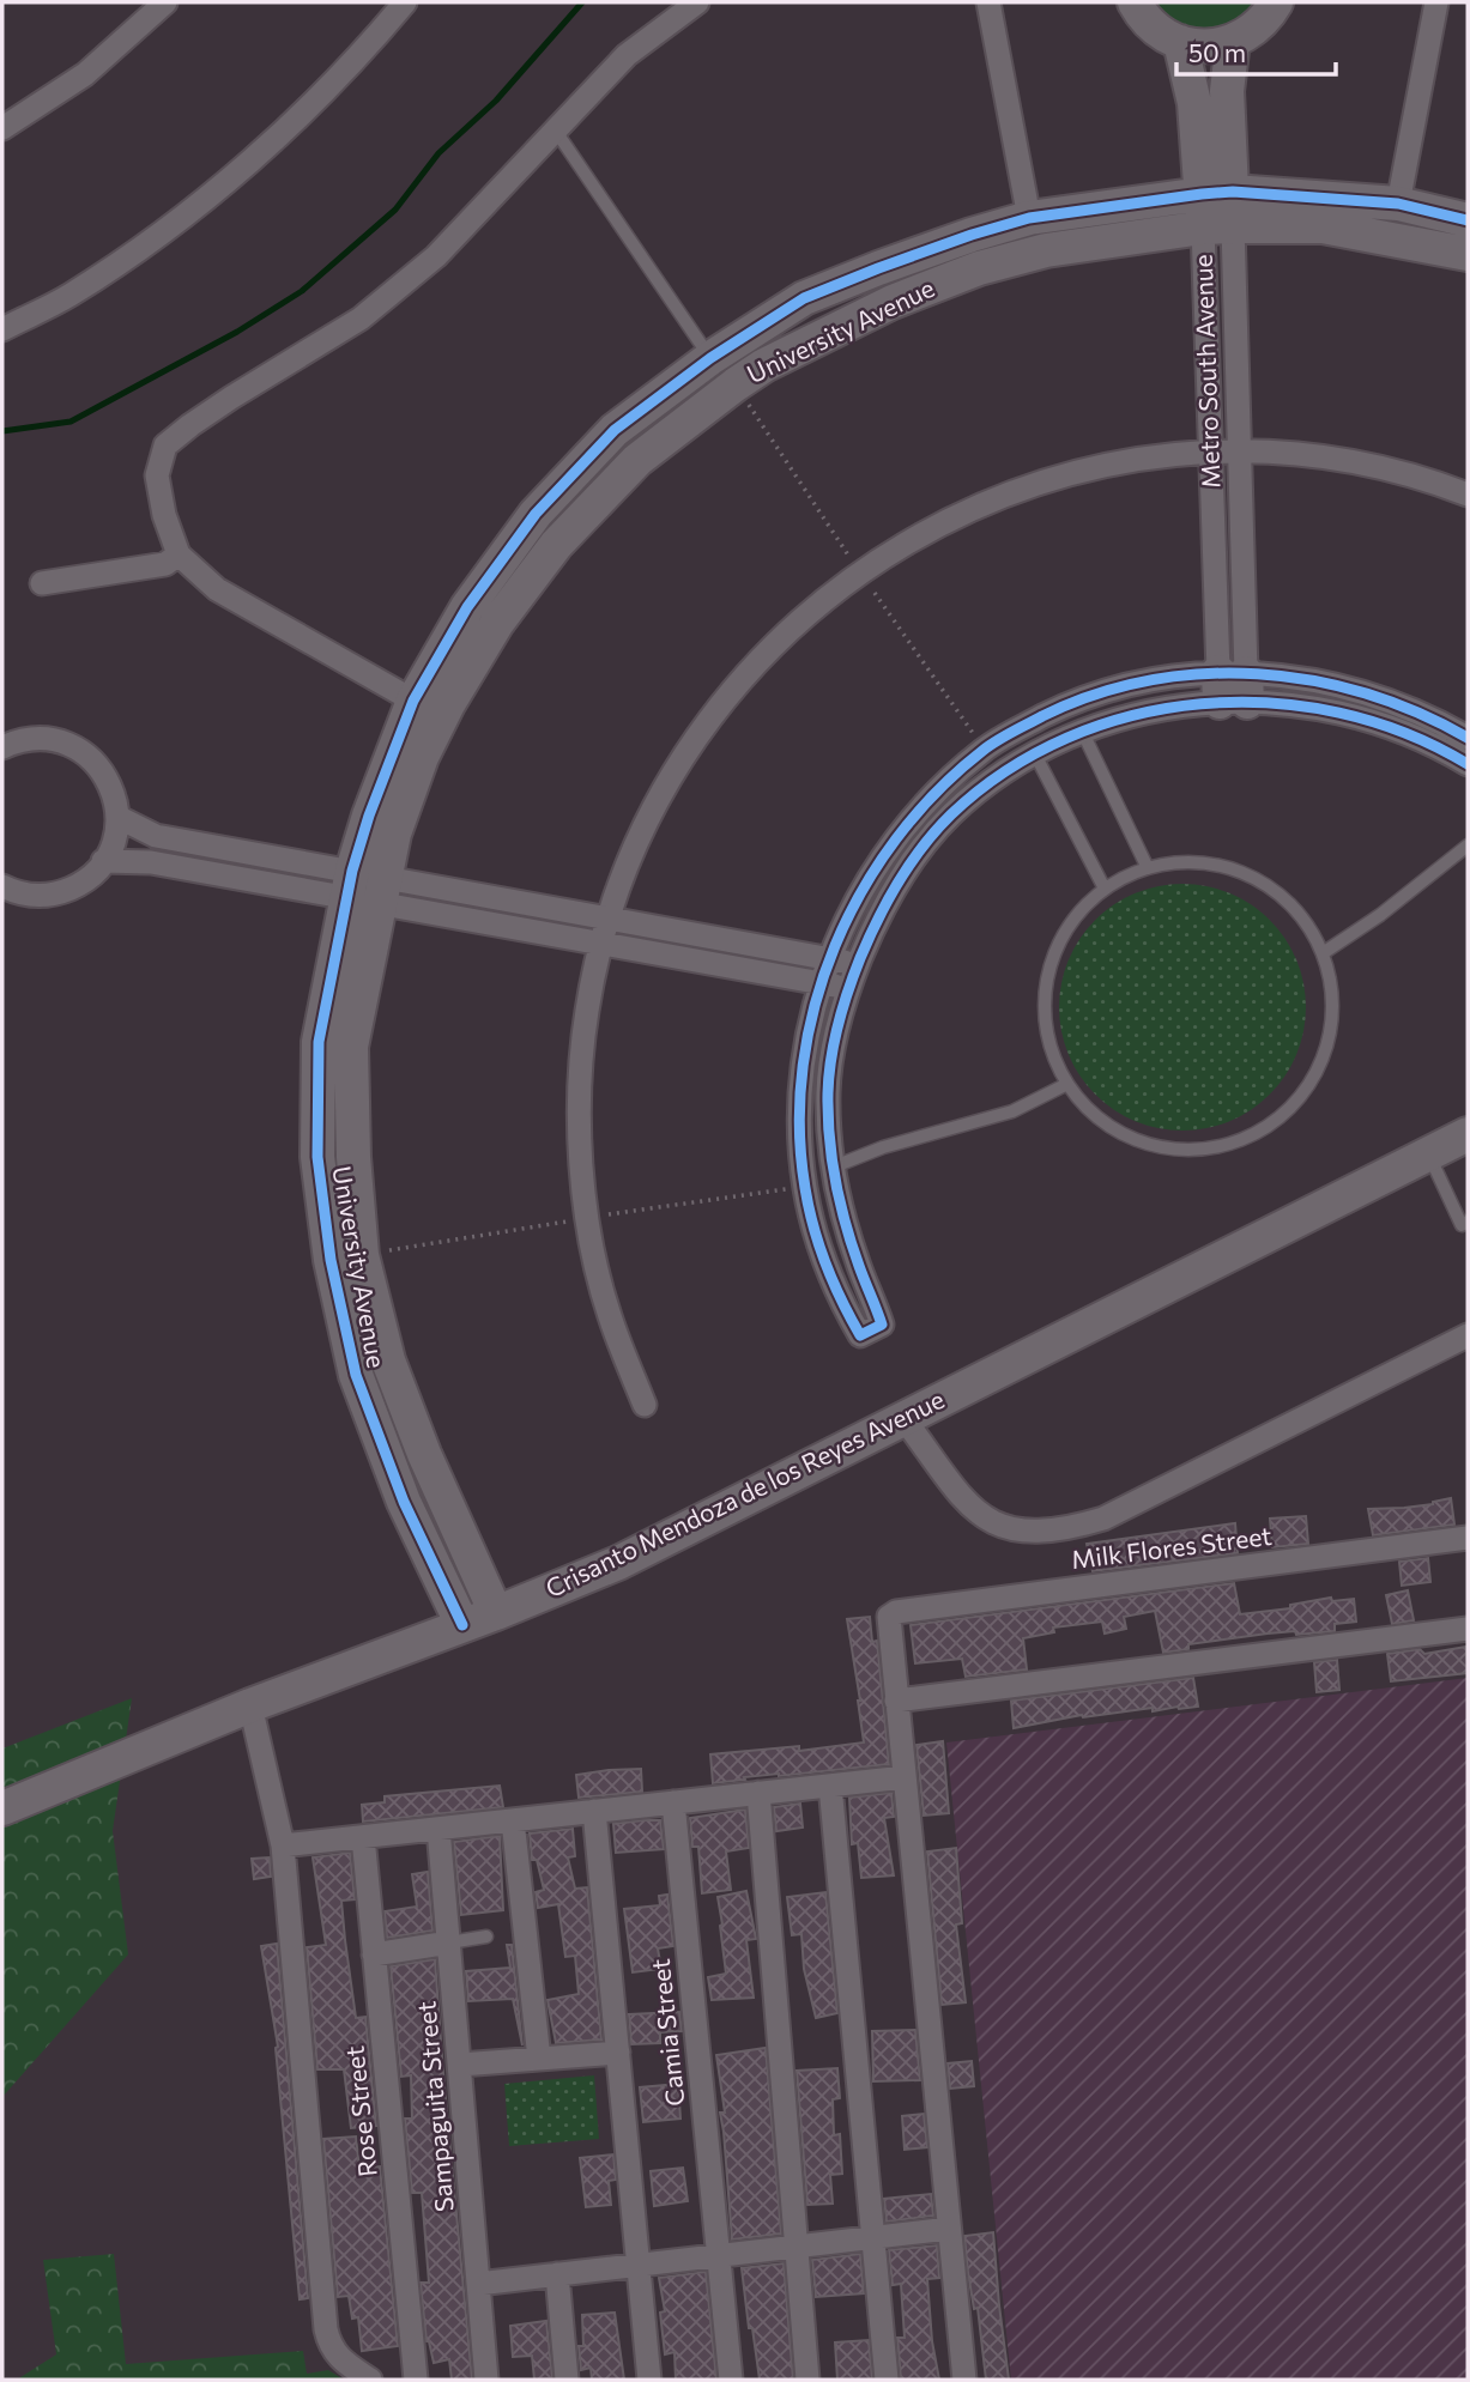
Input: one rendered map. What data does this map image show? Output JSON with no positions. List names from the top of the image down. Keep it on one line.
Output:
{"streets":{"street":["University Avenue","Metro South Avenue","Crisanto Mendoza de los Reyes Avenue","Milk Flores Street","Camia Street","Sampaguita Street","Rose Street"]},"crossings":[["University Avenue","Metro South Avenue"],["University Avenue","Crisanto Mendoza de los Reyes Avenue"]],"scale_bar":"50 m"}
